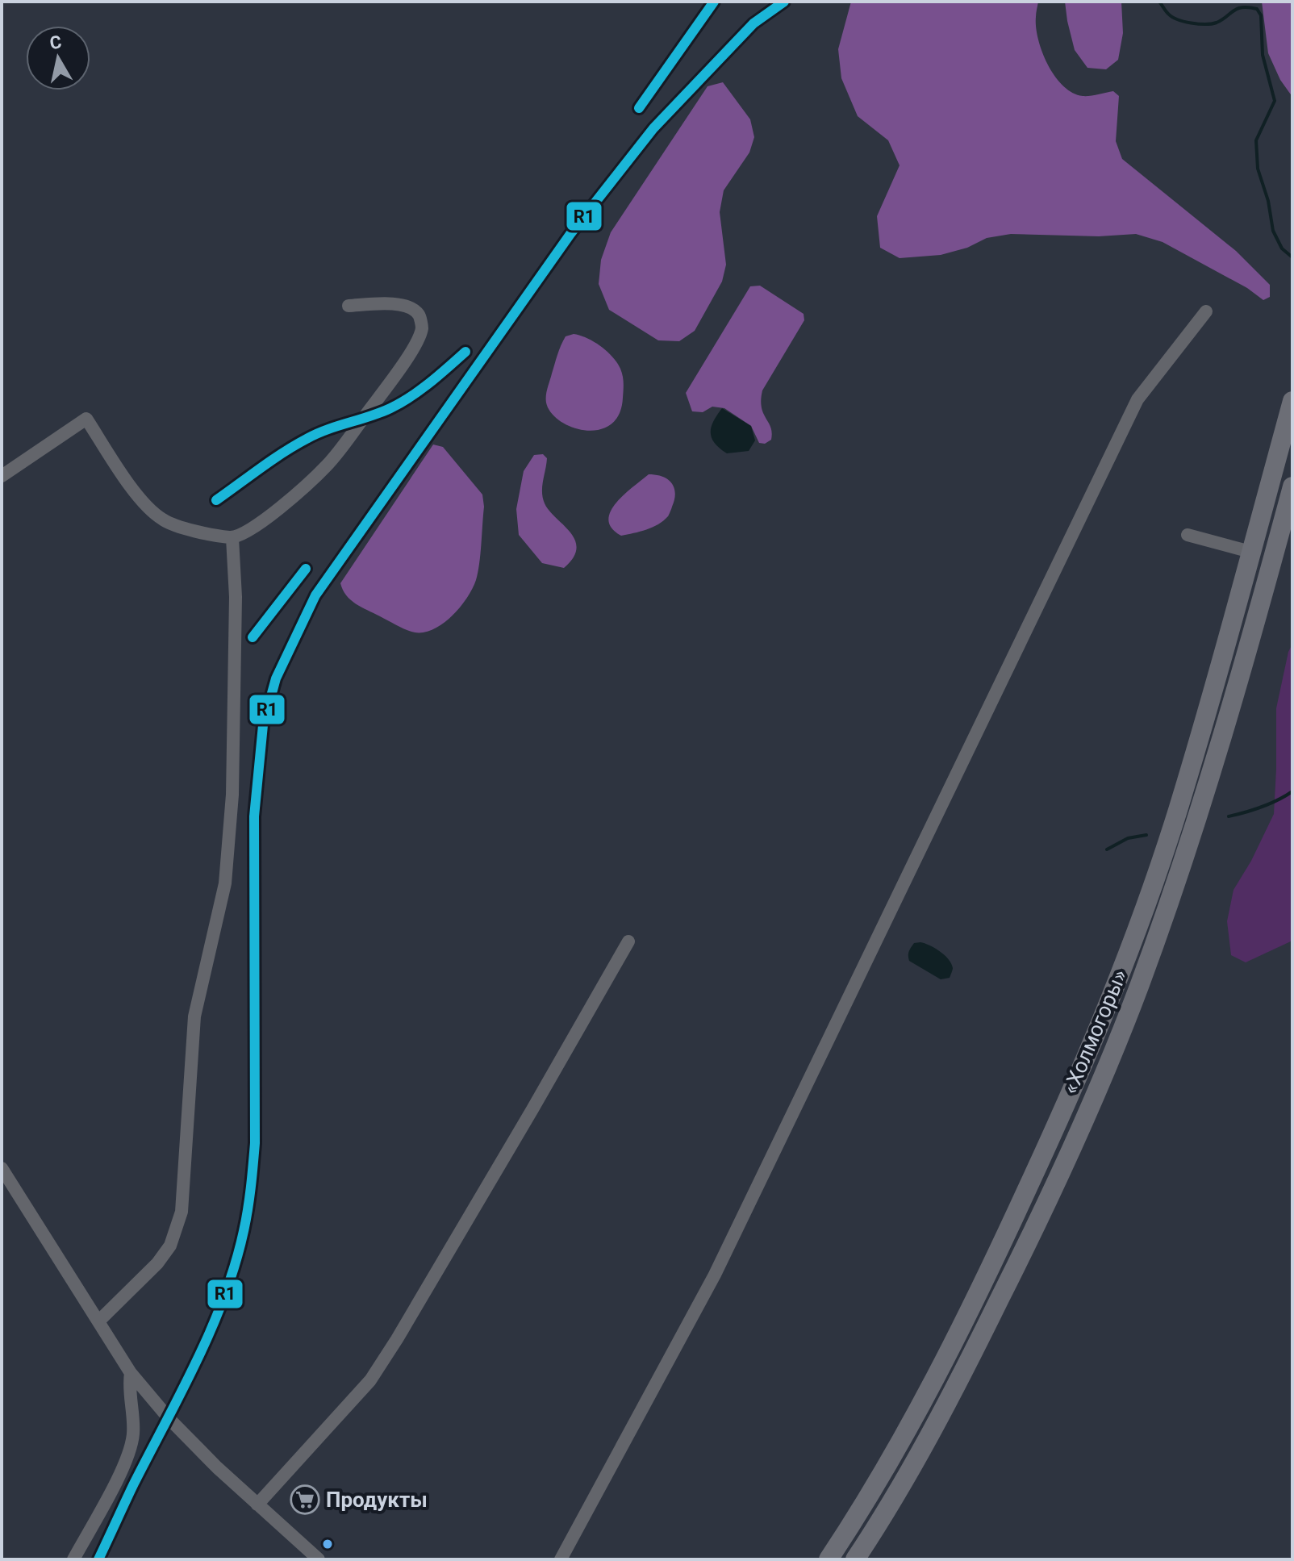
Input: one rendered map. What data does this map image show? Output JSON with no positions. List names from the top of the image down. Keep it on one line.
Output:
{"streets":{"highway":["«Холмогоры»"]},"places":{"supermarket":["Продукты"]},"lines":["transit line R1"],"north":"top"}
